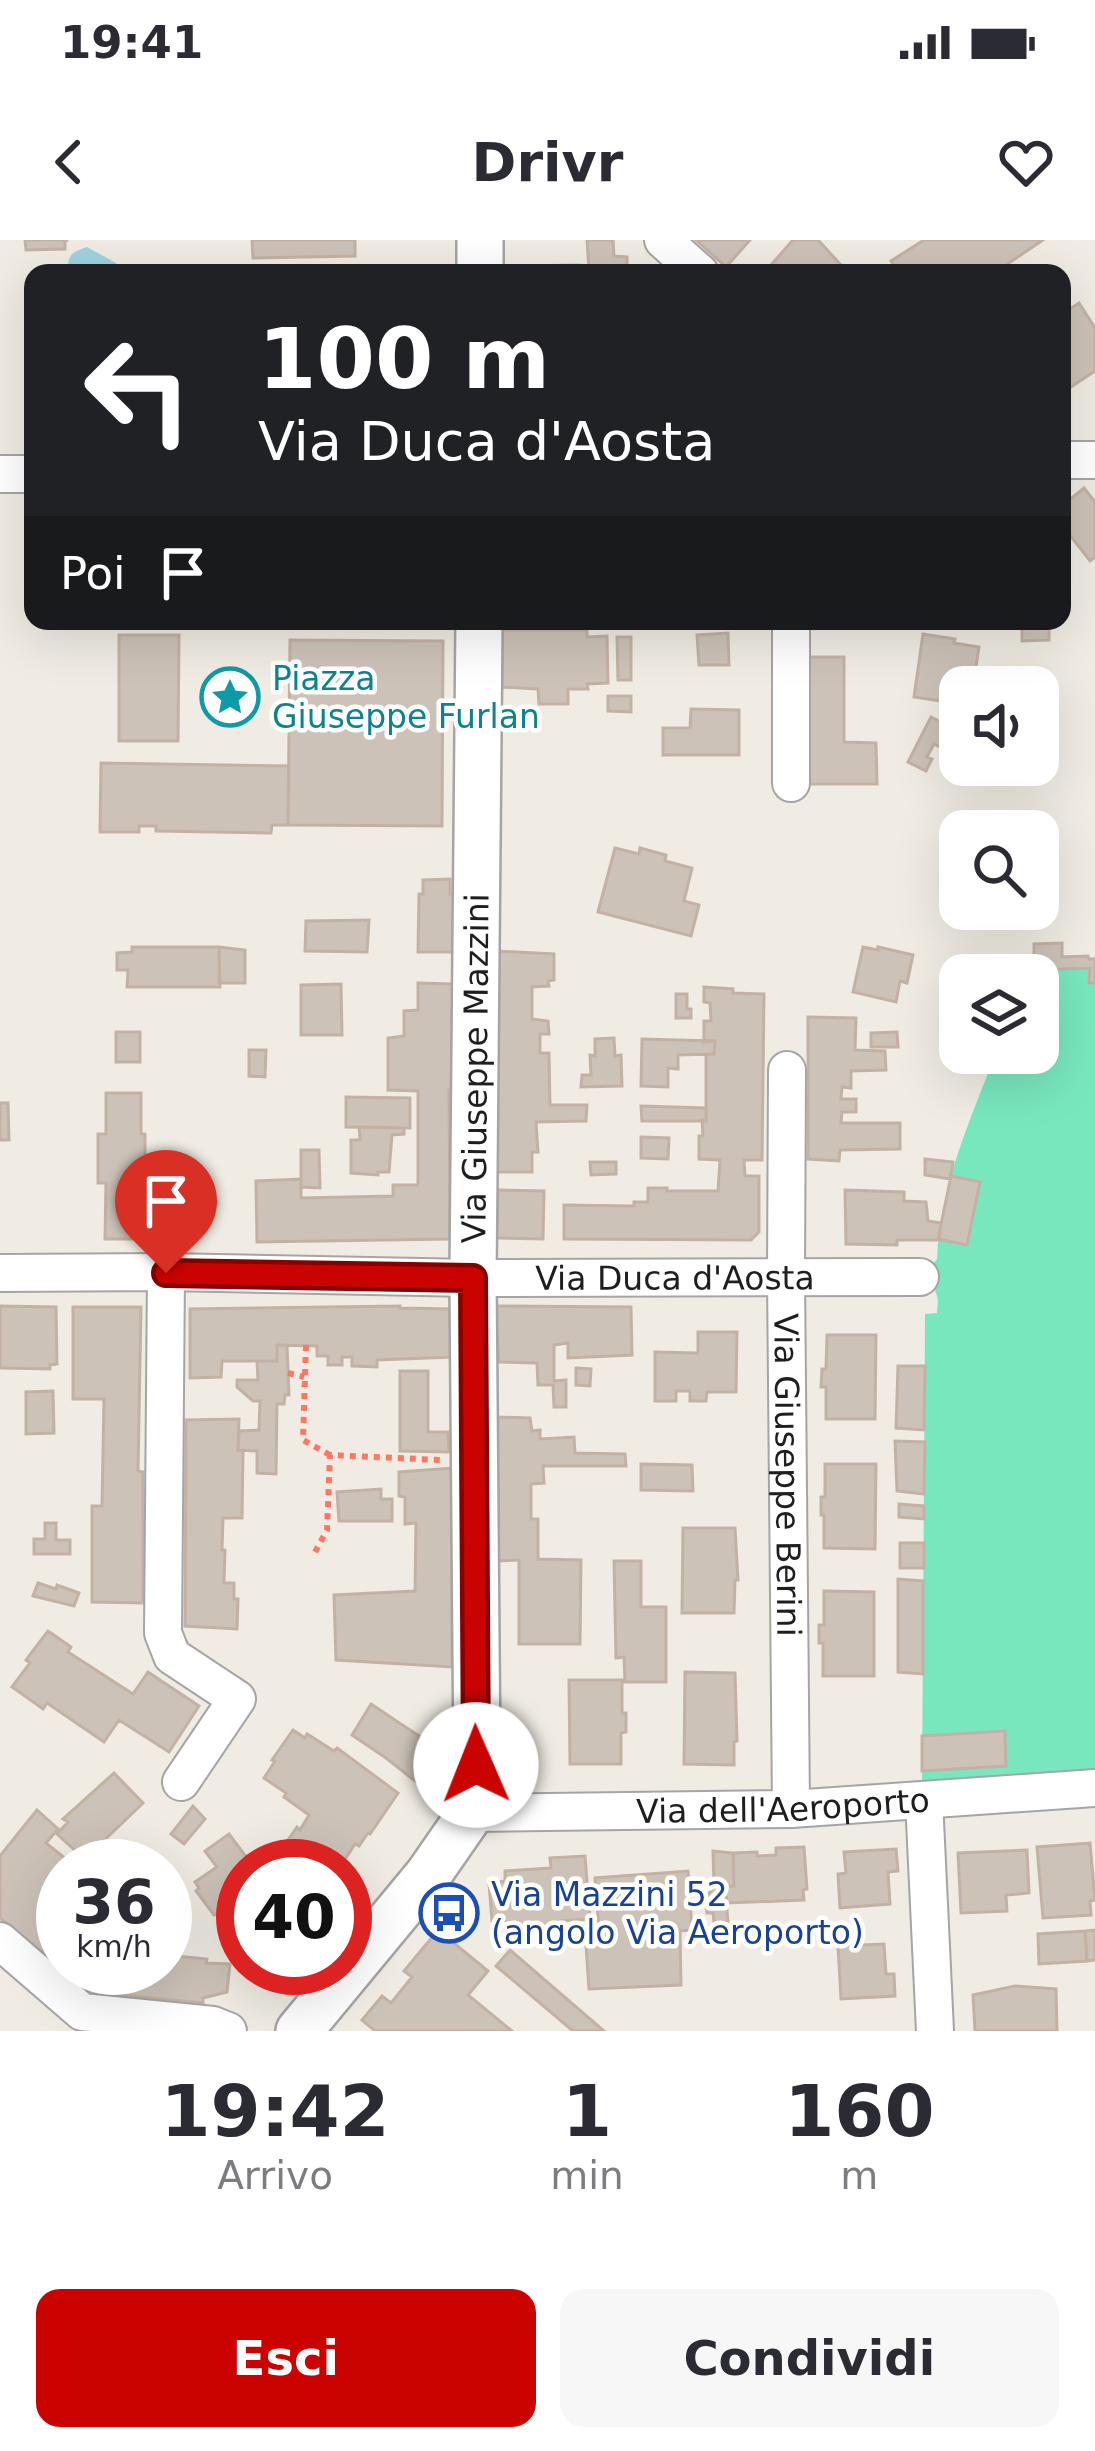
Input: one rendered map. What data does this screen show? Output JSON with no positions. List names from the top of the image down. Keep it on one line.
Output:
{"streets":{"street":["Via Giuseppe Mazzini","Via Duca d'Aosta","Via Giuseppe Berini","Via dell'Aeroporto"]},"crossings":[["Via Giuseppe Mazzini","Via Duca d'Aosta"],["Via Giuseppe Mazzini","Via dell'Aeroporto"],["Via Duca d'Aosta","Via Giuseppe Berini"],["Via Giuseppe Berini","Via dell'Aeroporto"]],"places":{"place":["Piazza Giuseppe Furlan"],"bus stop":["Via Mazzini 52 (angolo Via Aeroporto)"]},"page":{"status":"19:41","header":"Drivr","turn":["100 m","Via Duca d'Aosta"],"then":"Poi","speed":"36 km/h","limit":"40","eta":["19:42","Arrivo","1","min","160","m"],"buttons":["Esci","Condividi"]}}
